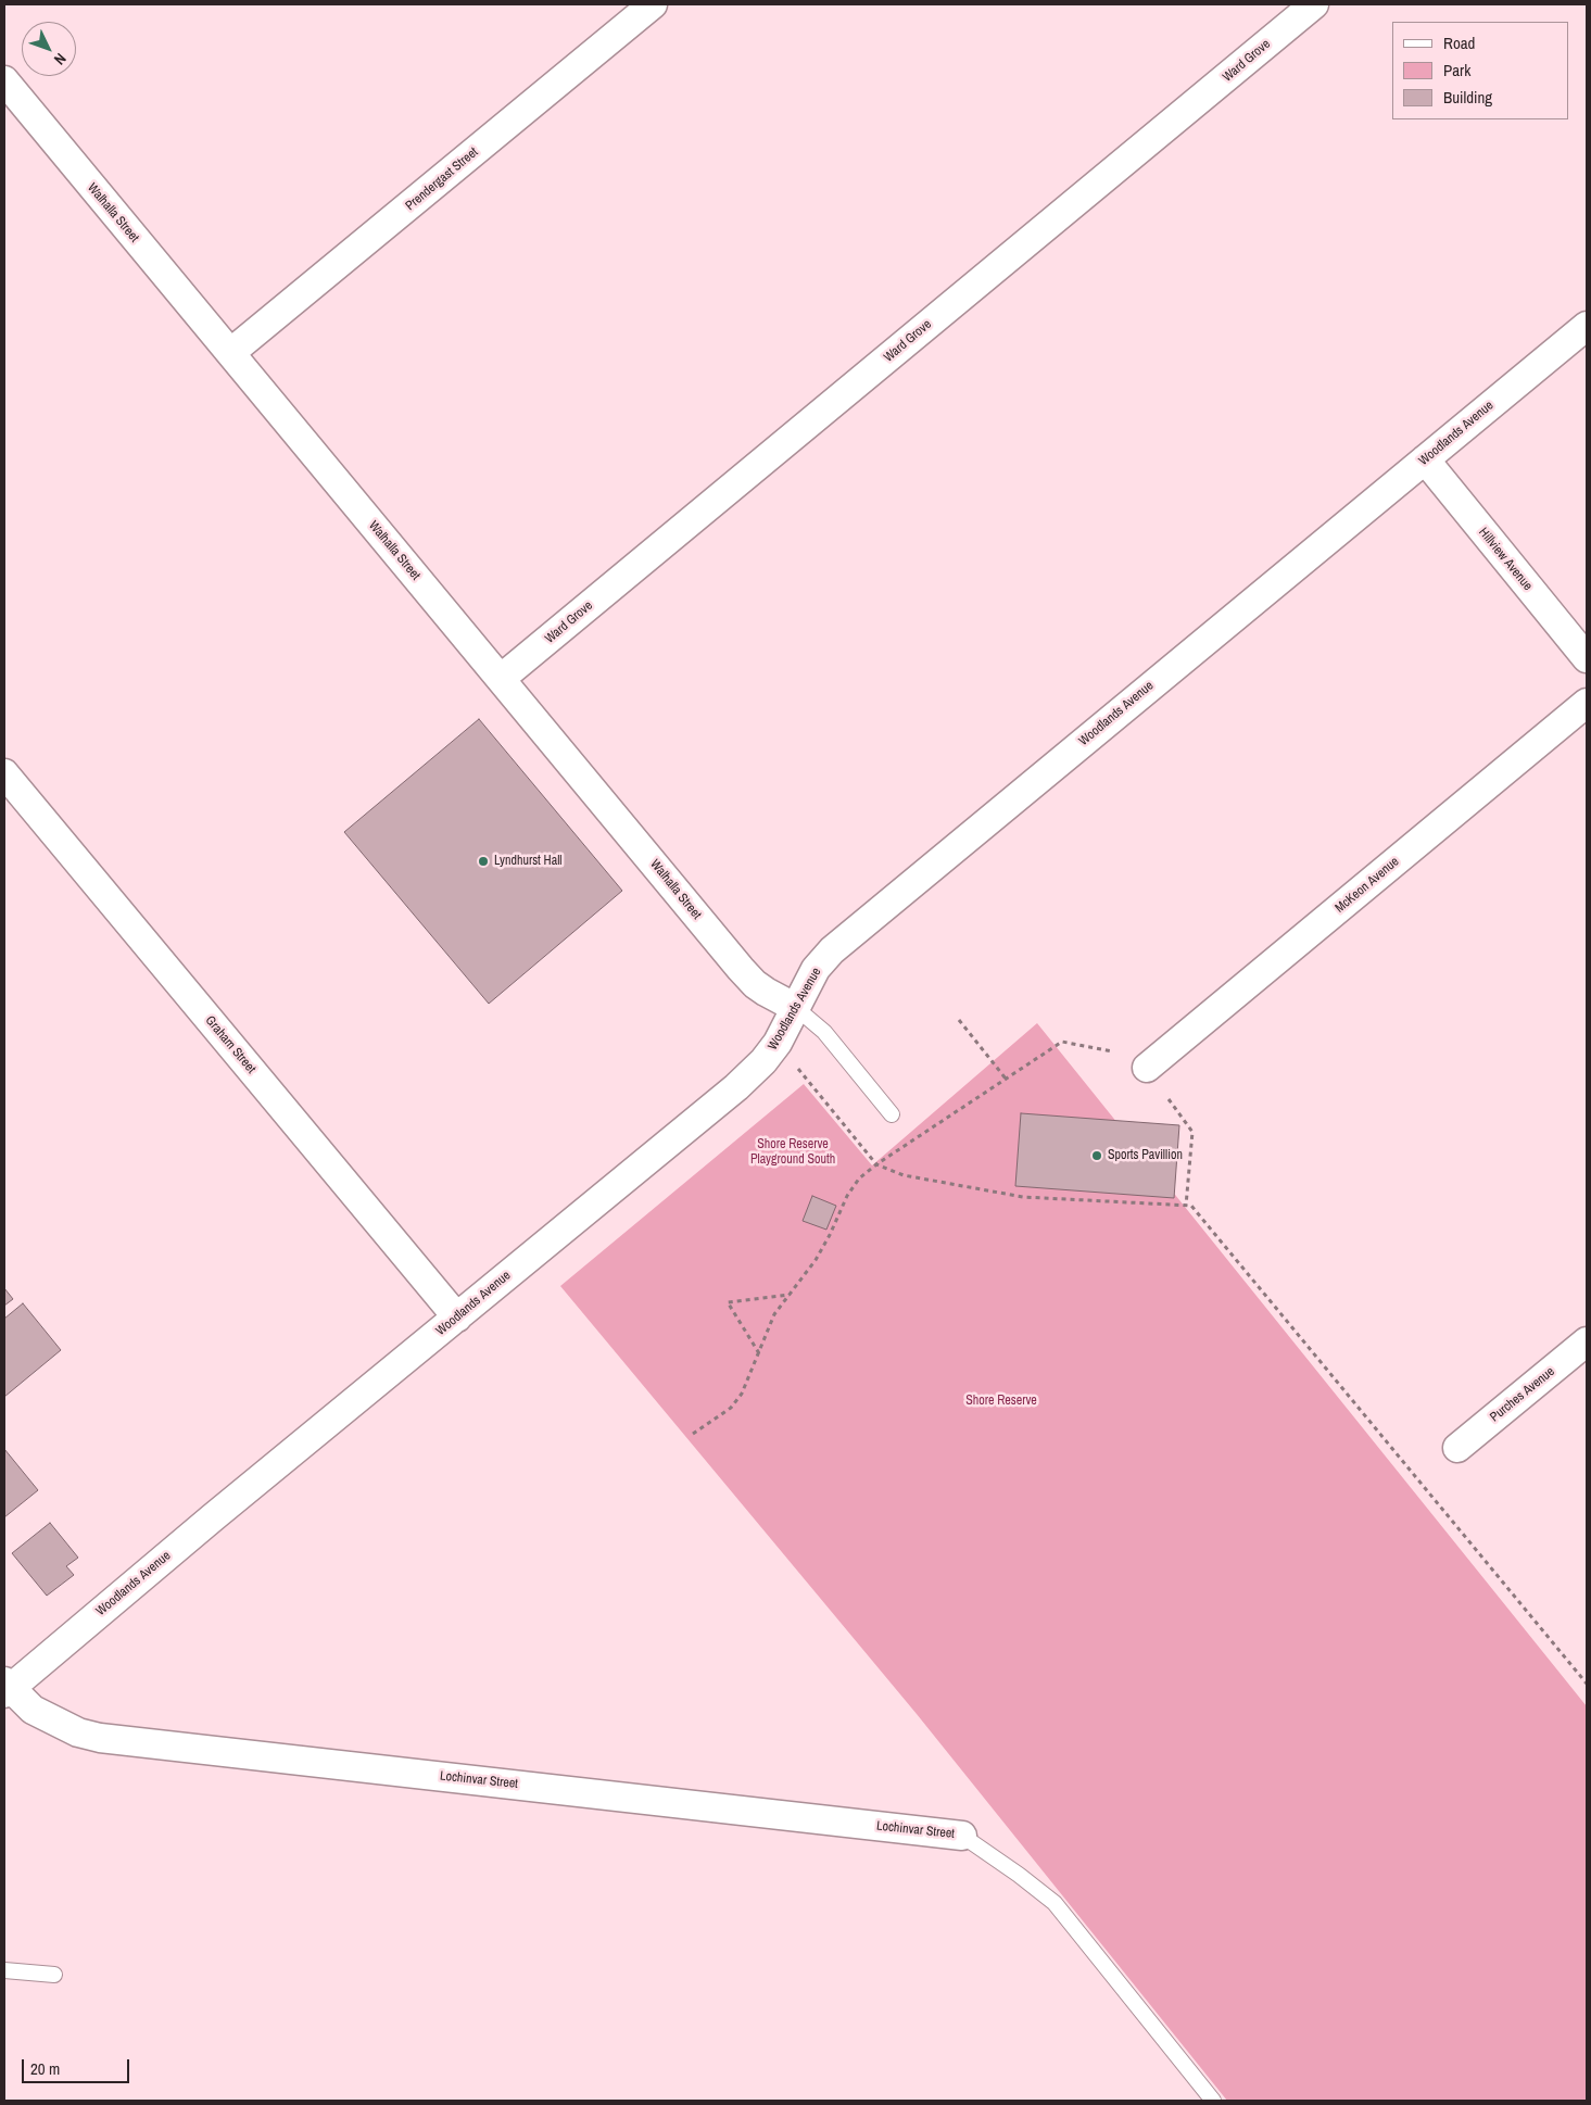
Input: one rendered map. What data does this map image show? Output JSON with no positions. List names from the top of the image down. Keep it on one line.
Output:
{"streets":{"street":["Ward Grove","Prendergast Street","Walhalla Street","Woodlands Avenue","Hillview Avenue","McKeon Avenue","Graham Street","Purches Avenue","Lochinvar Street"]},"crossings":[["Ward Grove","Walhalla Street"],["Prendergast Street","Walhalla Street"],["Walhalla Street","Woodlands Avenue"],["Woodlands Avenue","Hillview Avenue"],["Woodlands Avenue","Graham Street"],["Woodlands Avenue","Lochinvar Street"]],"parks":["Shore Reserve Playground South","Shore Reserve"],"places":["Lyndhurst Hall","Sports Pavillion"],"legend":["Road","Park","Building"],"scale_bar":"20 m","north":"bottom right"}
